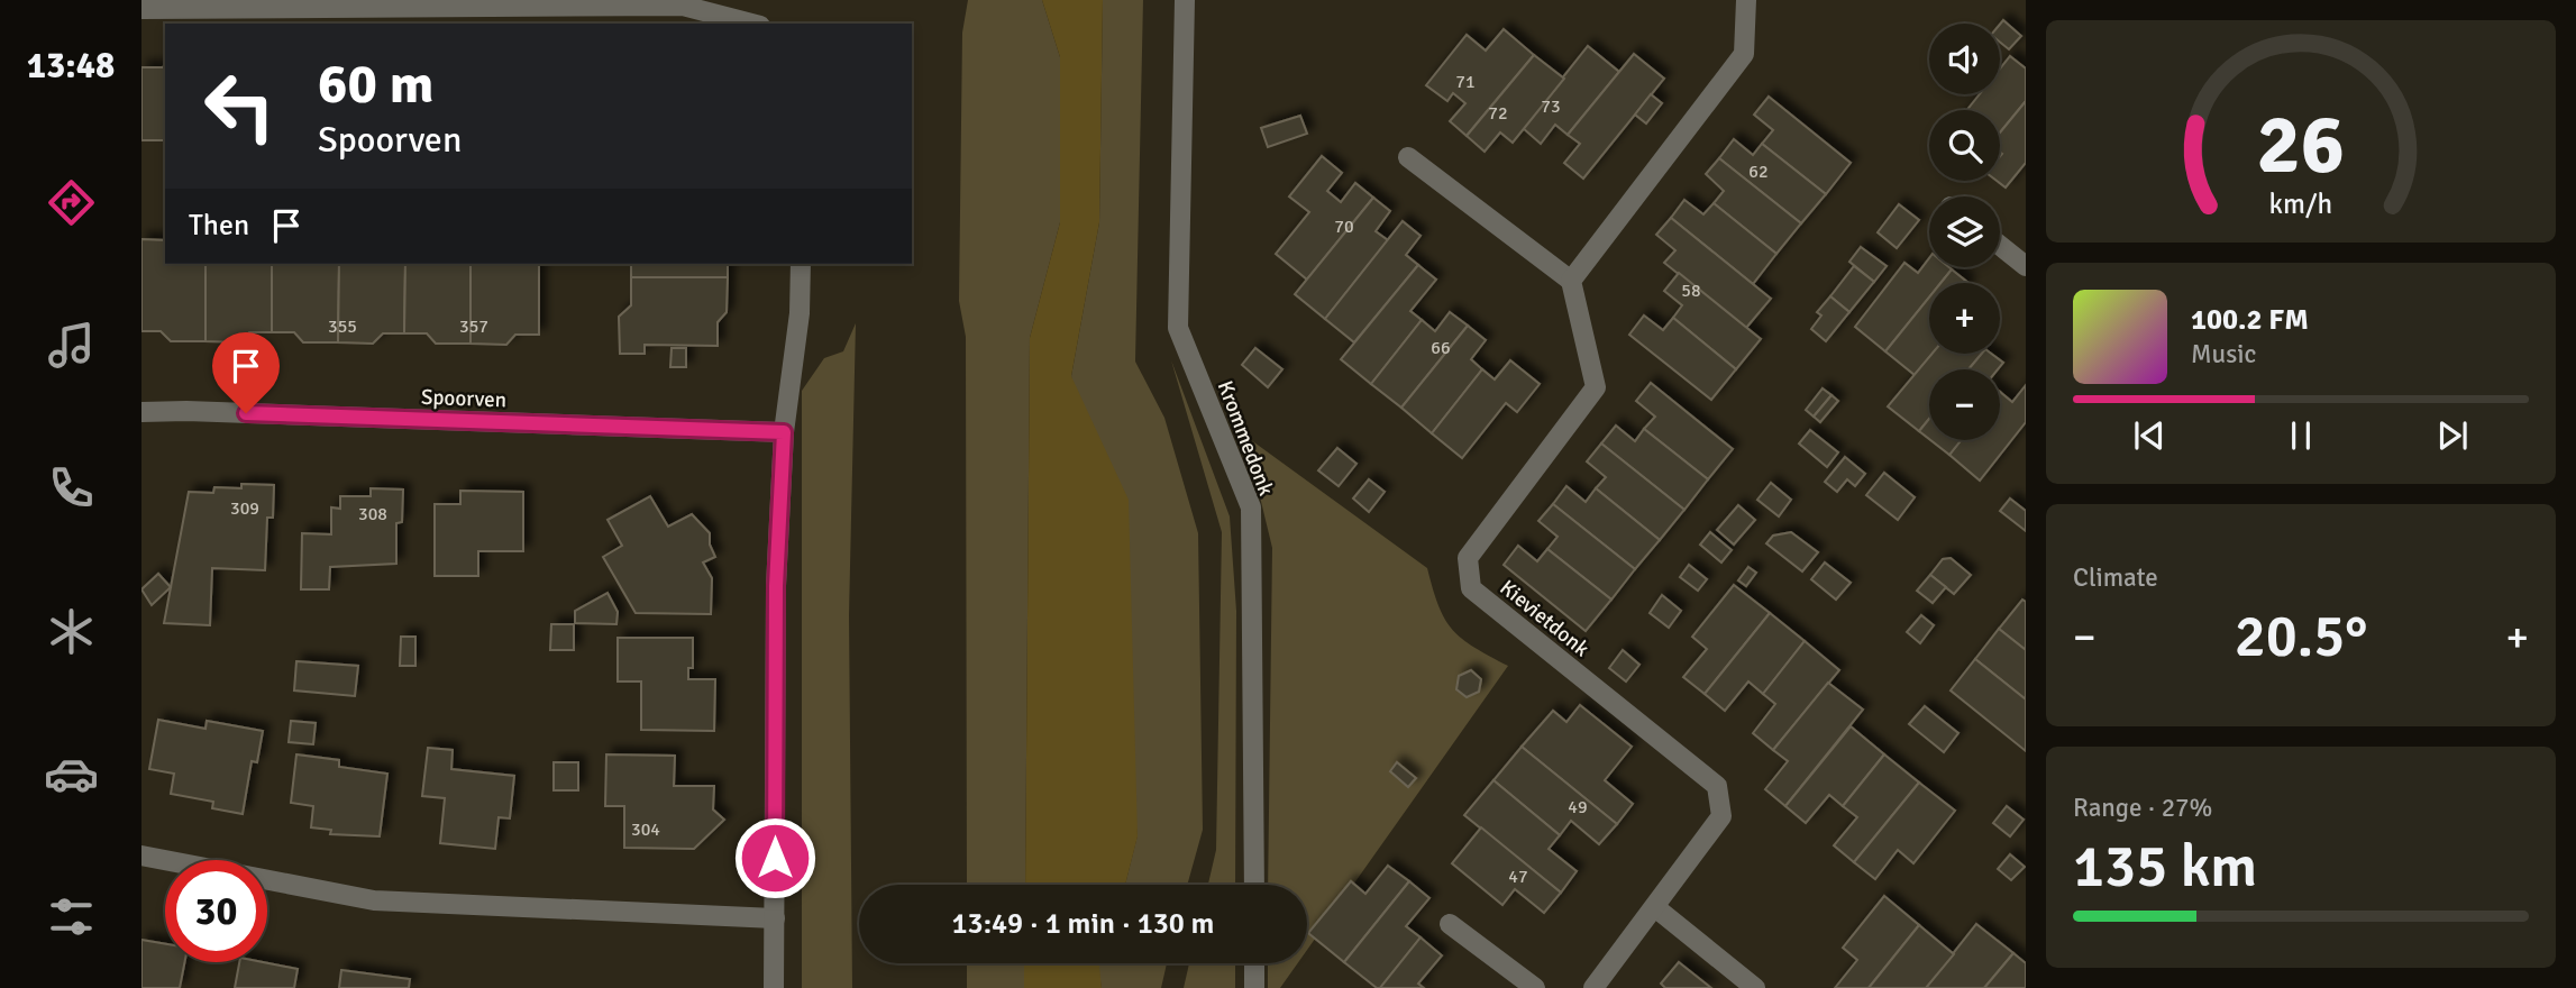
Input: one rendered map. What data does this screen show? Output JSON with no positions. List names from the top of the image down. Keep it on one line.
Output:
{"streets":{"street":["Spoorven","Krommedonk","Kievietdonk"]},"house_numbers":["71","73","72","62","70","58","355","357","66","309","308","49","304","47"],"page":{"tabs":"13:48","map_buttons":["+","−"],"turn":["60 m","Spoorven"],"then":"Then","song":["100.2 FM","Music"],"tile":["Climate",["Range · 27%","135 km"]],"heat":["−","20.5°","+"],"limit":"30","trip":"13:49 · 1 min · 130 m","gauge":["26","km/h"]}}
